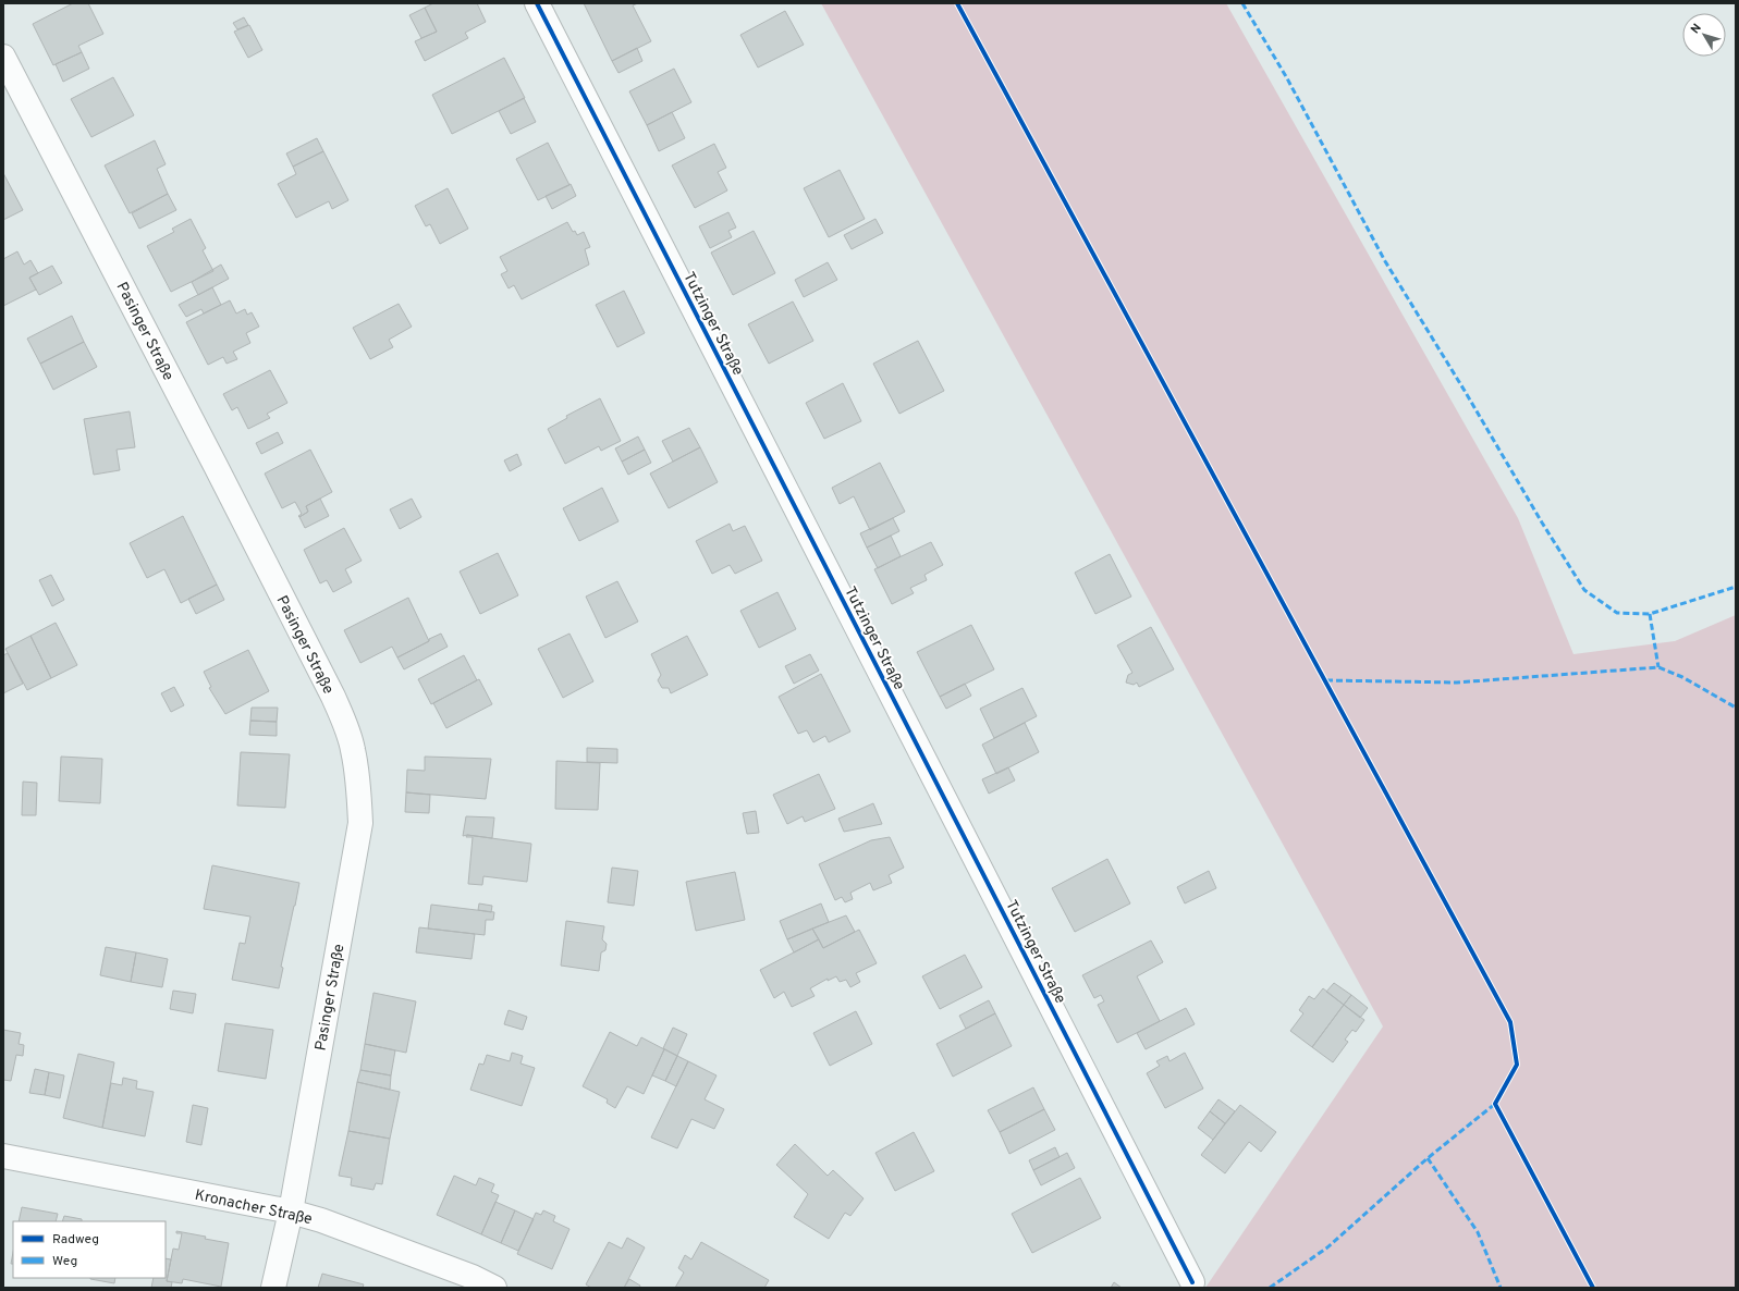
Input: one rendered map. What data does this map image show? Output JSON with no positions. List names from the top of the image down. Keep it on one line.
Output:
{"streets":{"street":["Tutzinger Straße","Pasinger Straße","Kronacher Straße"]},"crossings":[["Pasinger Straße","Kronacher Straße"]],"legend":["Radweg","Weg"],"north":"top left"}
